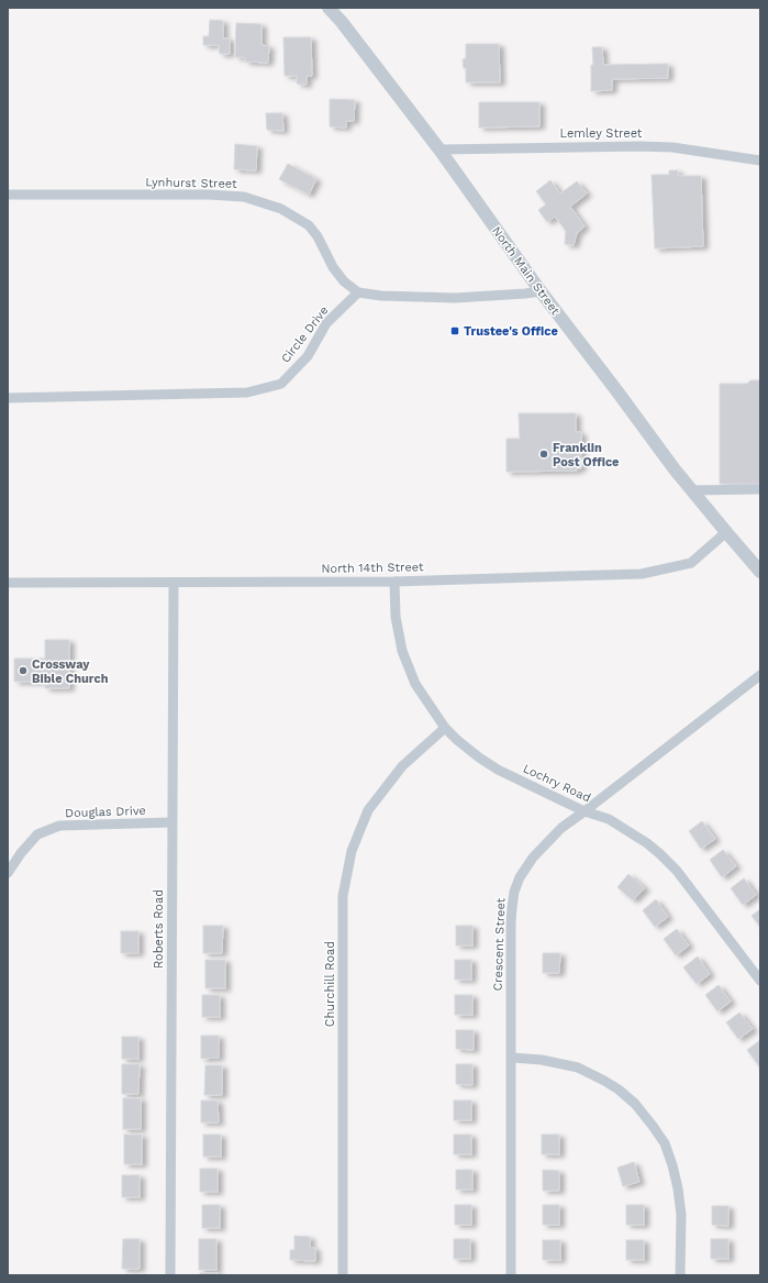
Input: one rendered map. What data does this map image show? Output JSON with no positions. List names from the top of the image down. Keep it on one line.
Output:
{"streets":{"street":["Lemley Street","Lynhurst Street","North Main Street","Circle Drive","North 14th Street","Lochry Road","Douglas Drive","Roberts Road","Crescent Street","Churchill Road"]},"crossings":[["Lemley Street","North Main Street"],["Lynhurst Street","Circle Drive"],["North Main Street","North 14th Street"],["North 14th Street","Lochry Road"],["North 14th Street","Roberts Road"],["Lochry Road","Crescent Street"],["Lochry Road","Churchill Road"],["Douglas Drive","Roberts Road"]],"places":{"transit":["Trustee's Office"],"other":["Franklin Post Office","Crossway Bible Church"]}}
